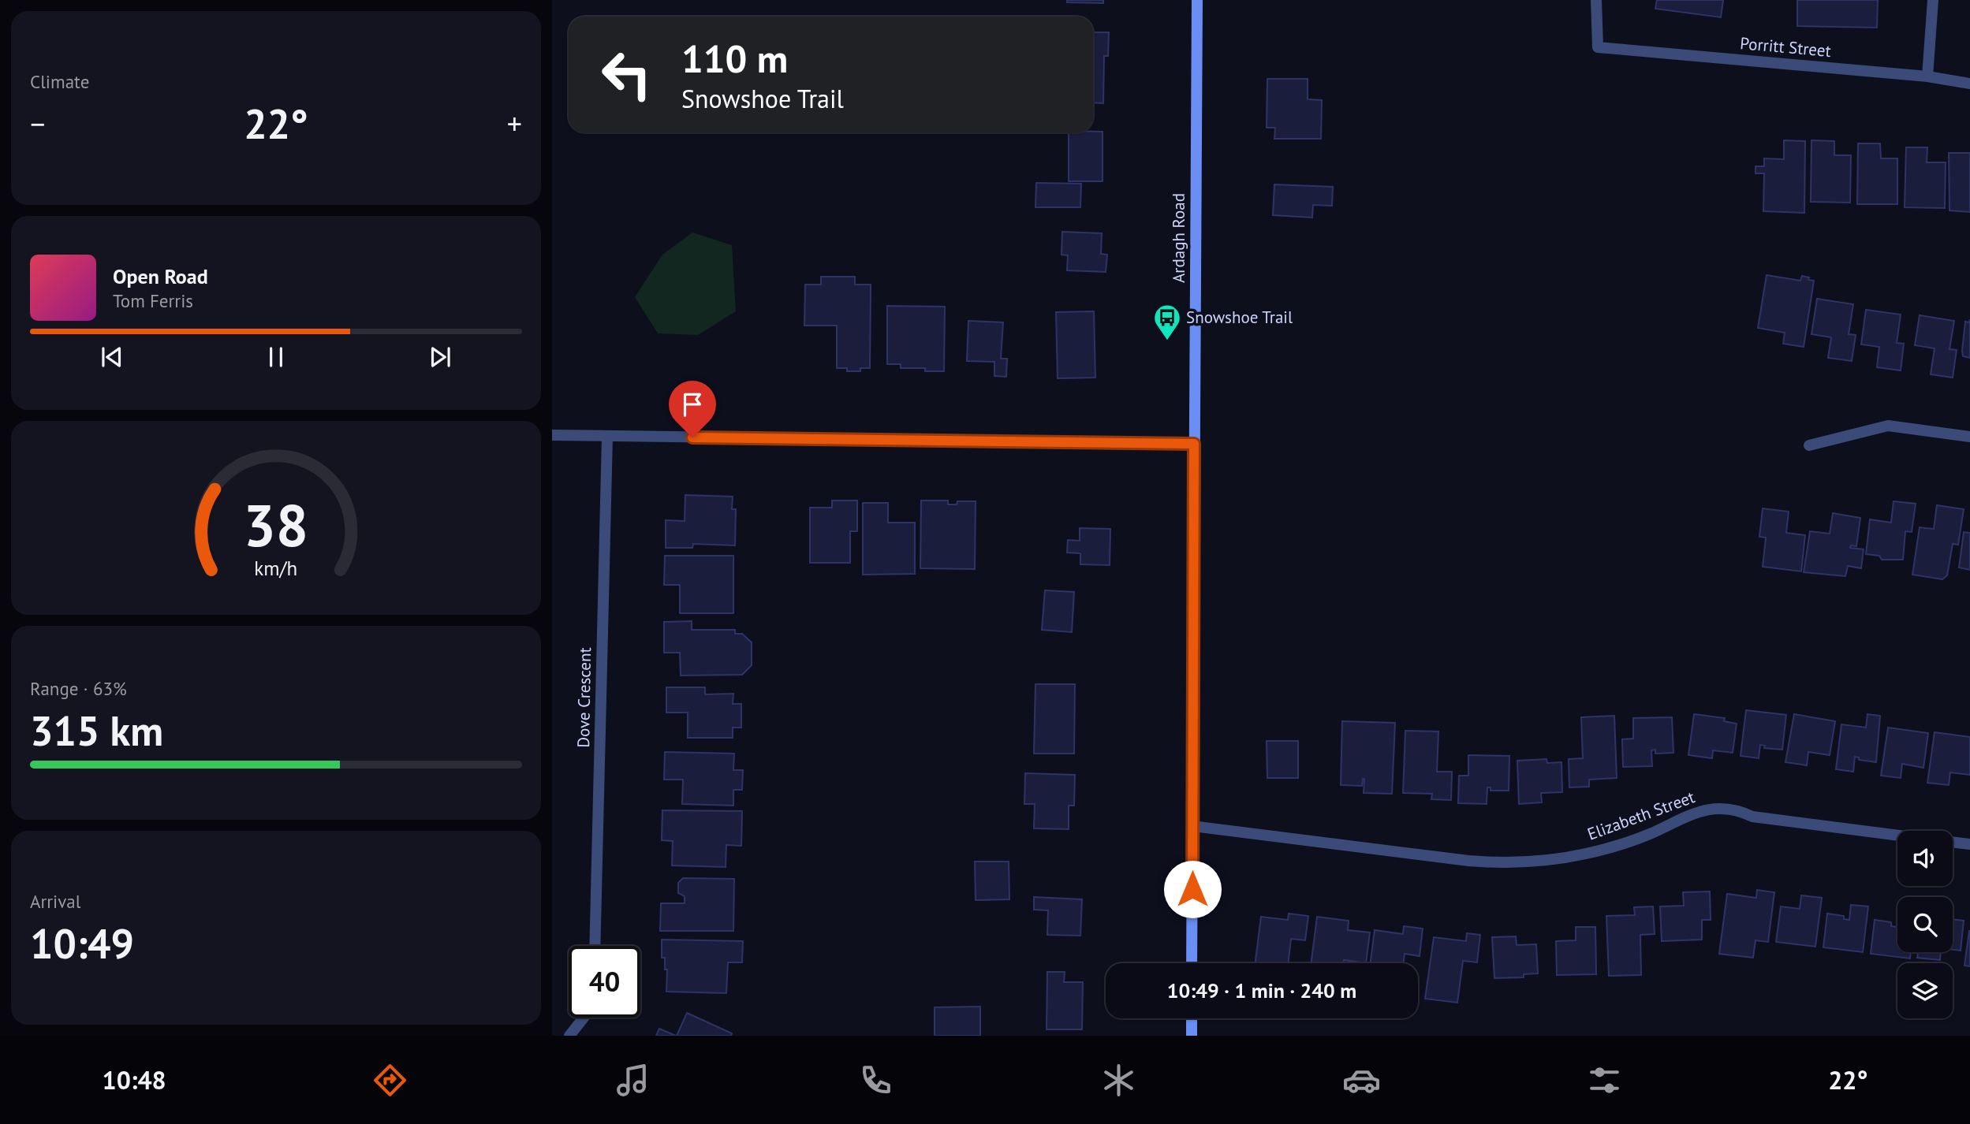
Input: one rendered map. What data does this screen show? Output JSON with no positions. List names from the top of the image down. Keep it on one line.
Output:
{"streets":{"street":["Porritt Street","Ardagh Road","Dove Crescent","Elizabeth Street"]},"crossings":[["Ardagh Road","Elizabeth Street"]],"places":{"bus stop":["Snowshoe Trail"]},"page":{"tile":["Climate",["Range · 63%","315 km"],["Arrival","10:49"]],"turn":["110 m","Snowshoe Trail"],"heat":["−","22°","+"],"song":["Open Road","Tom Ferris"],"limit":"40","trip":"10:49 · 1 min · 240 m","tabs":["10:48","22°"],"gauge":["38","km/h"]}}
